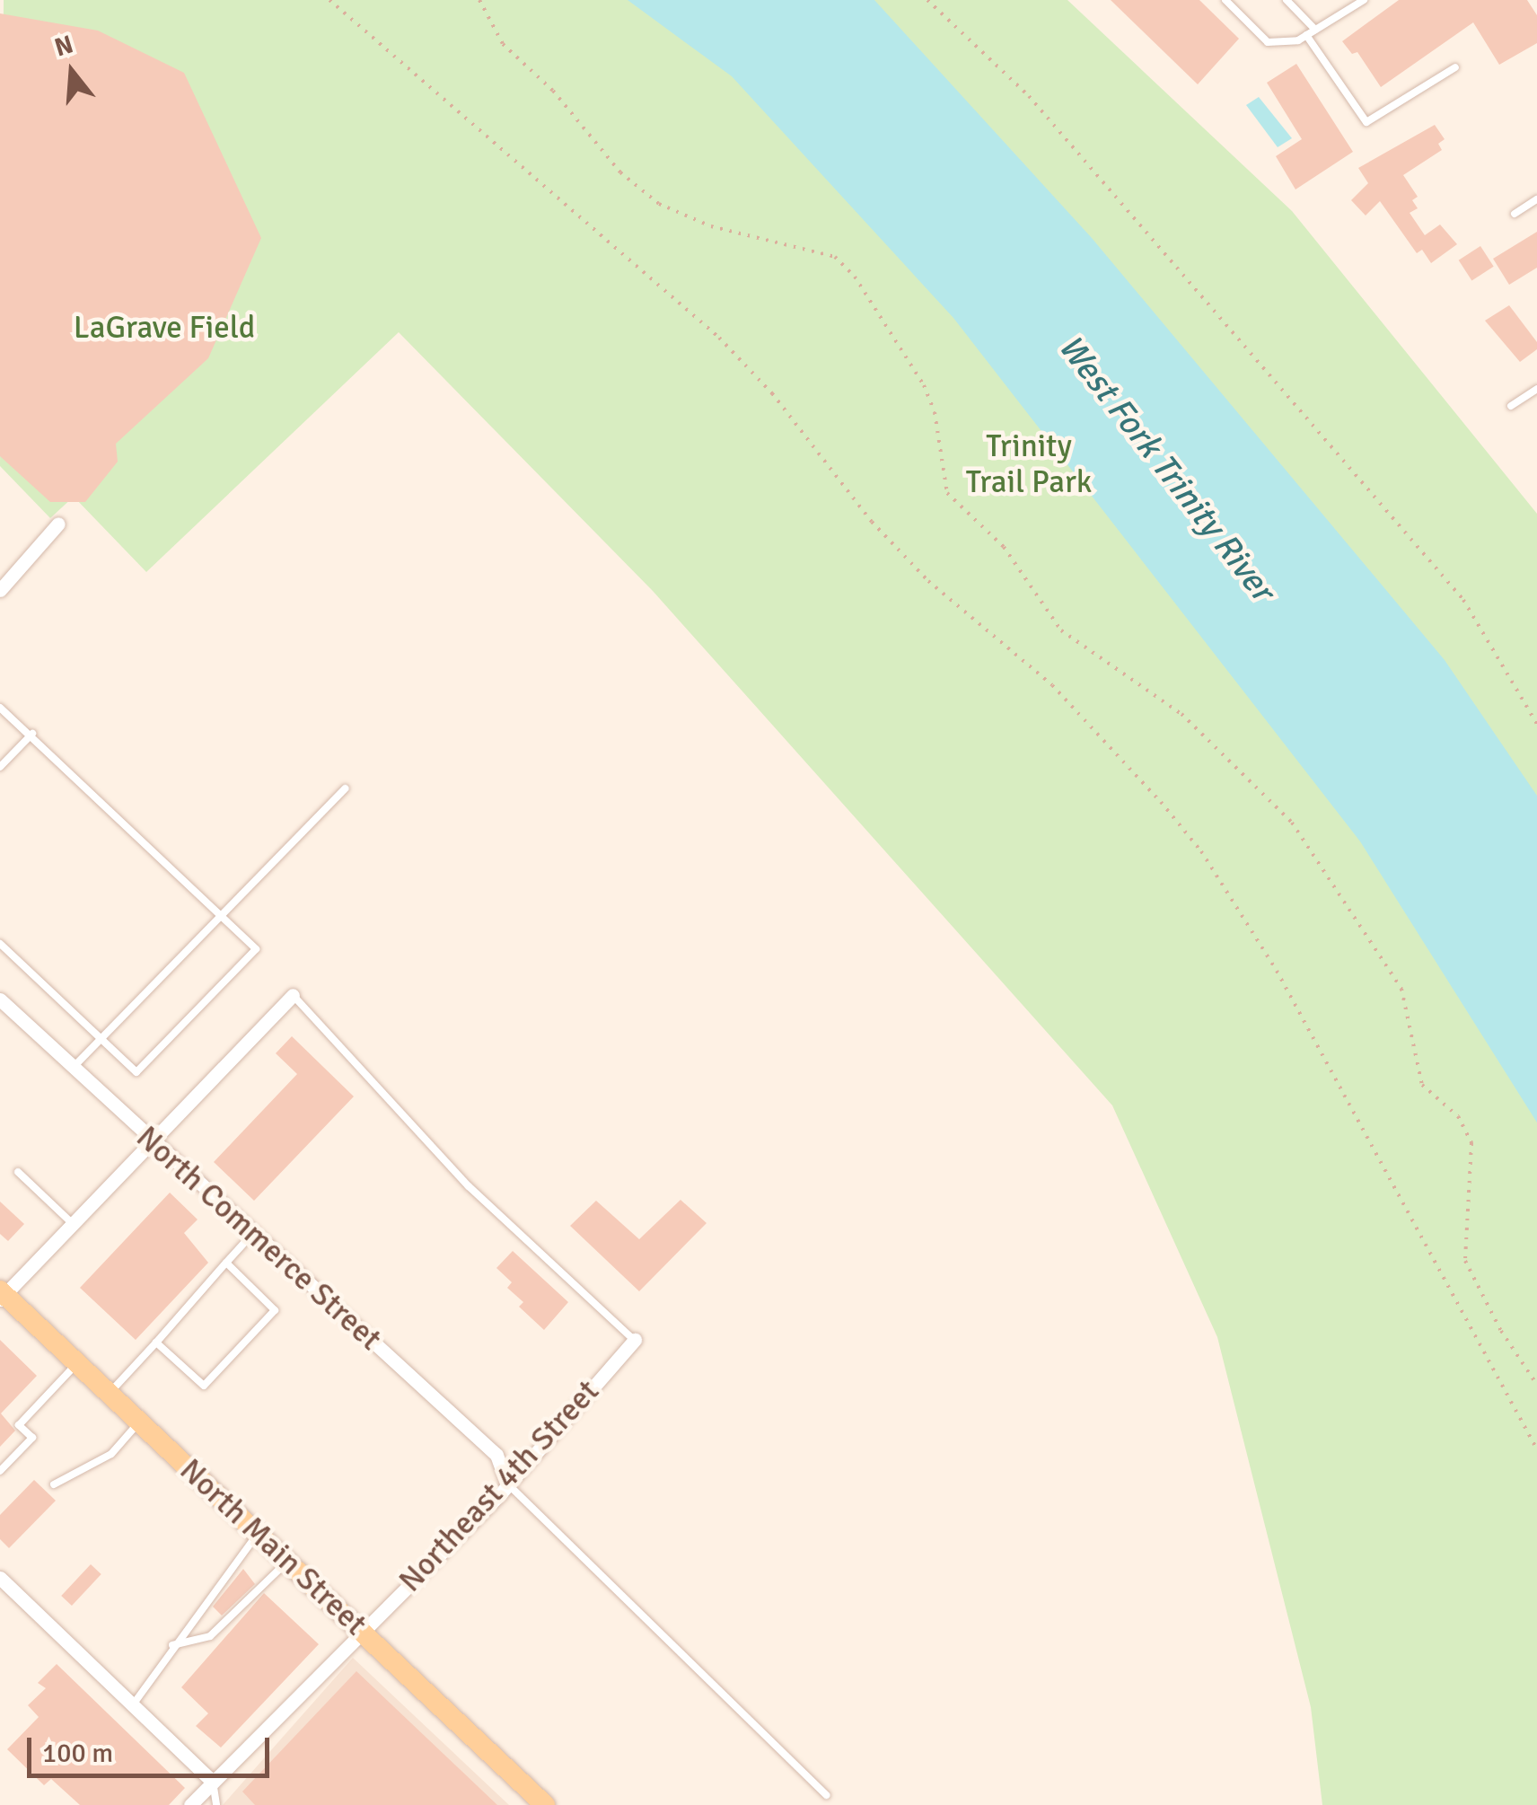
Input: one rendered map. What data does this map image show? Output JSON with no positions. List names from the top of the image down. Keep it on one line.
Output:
{"streets":{"main road":["North Main Street"],"street":["North Commerce Street","Northeast 4th Street"]},"crossings":[["North Commerce Street","Northeast 4th Street"],["Northeast 4th Street","North Main Street"]],"water":["West Fork Trinity River"],"parks":["LaGrave Field","Trinity Trail Park"],"scale_bar":"100 m","north":"top"}
